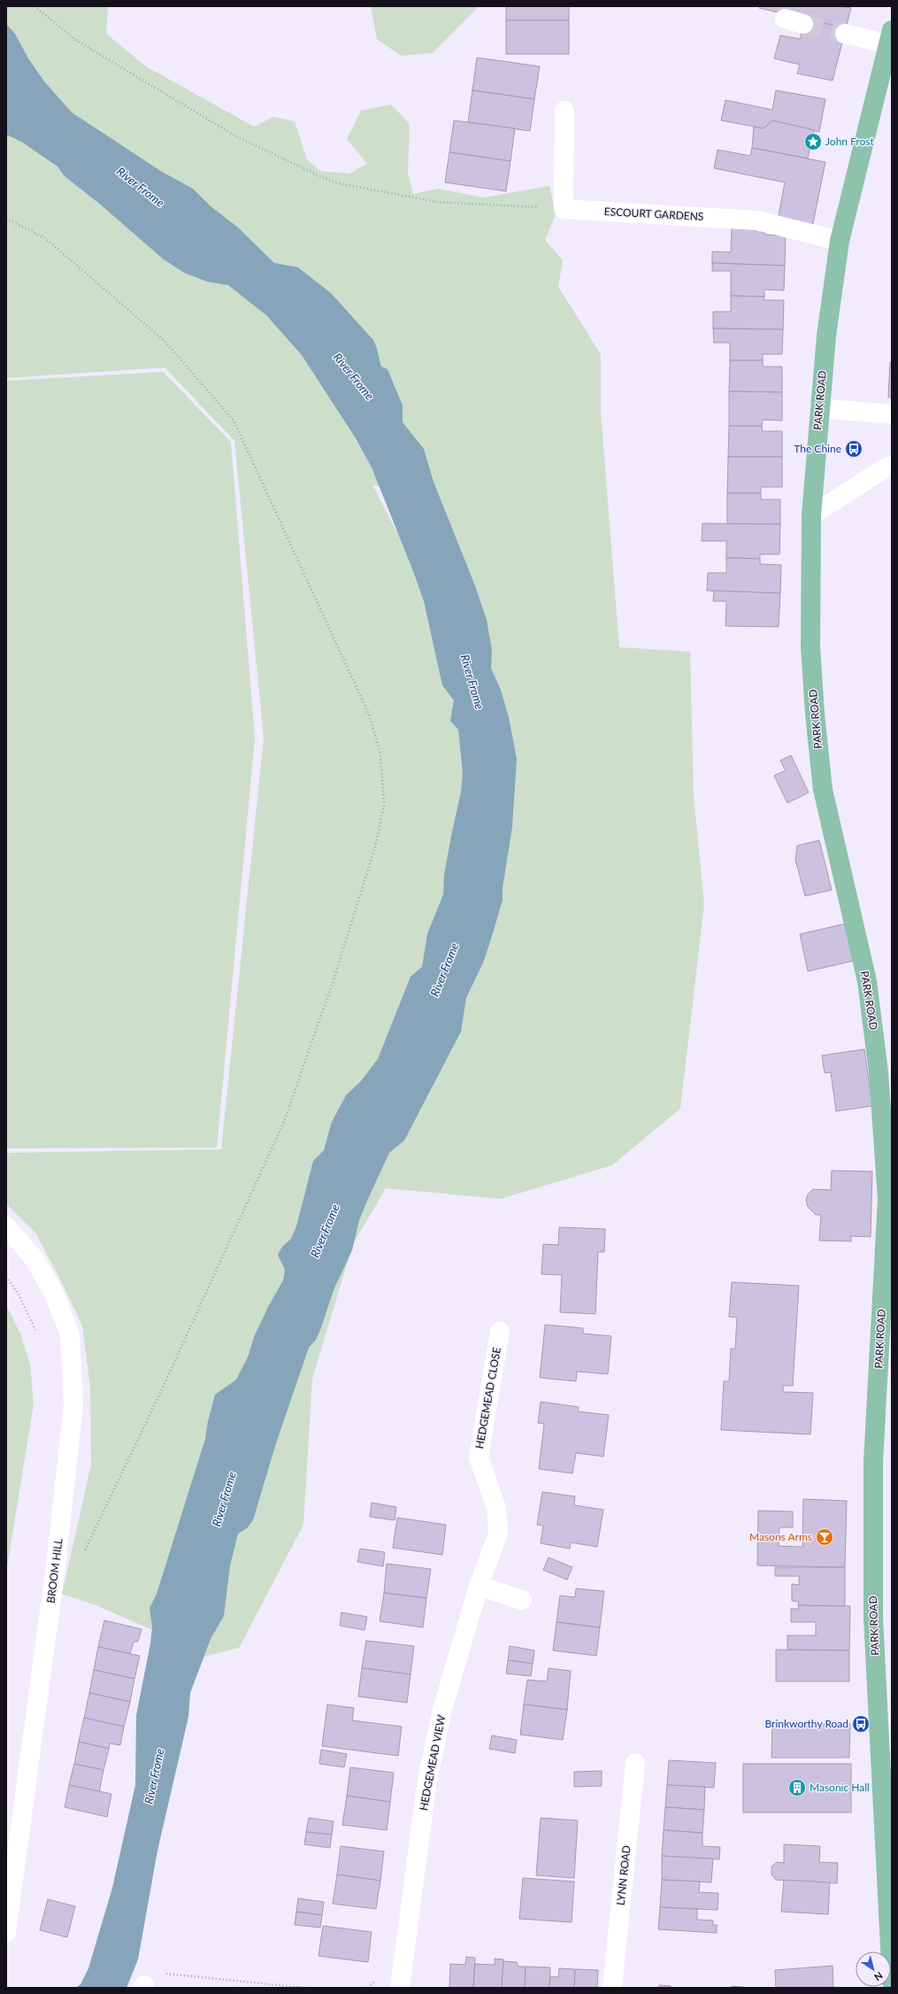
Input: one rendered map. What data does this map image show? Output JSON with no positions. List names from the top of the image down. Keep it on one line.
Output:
{"streets":{"main road":["PARK ROAD"],"street":["ESCOURT GARDENS","HEDGEMEAD CLOSE","BROOM HILL","HEDGEMEAD VIEW","LYNN ROAD"]},"crossings":[["ESCOURT GARDENS","PARK ROAD"],["HEDGEMEAD CLOSE","HEDGEMEAD VIEW"]],"water":["River Frome"],"places":{"place":["John Frost"],"bus stop":["The Chine","Brinkworthy Road"],"bar":["Masons Arms"],"building":["Masonic Hall"]},"north":"bottom right"}
